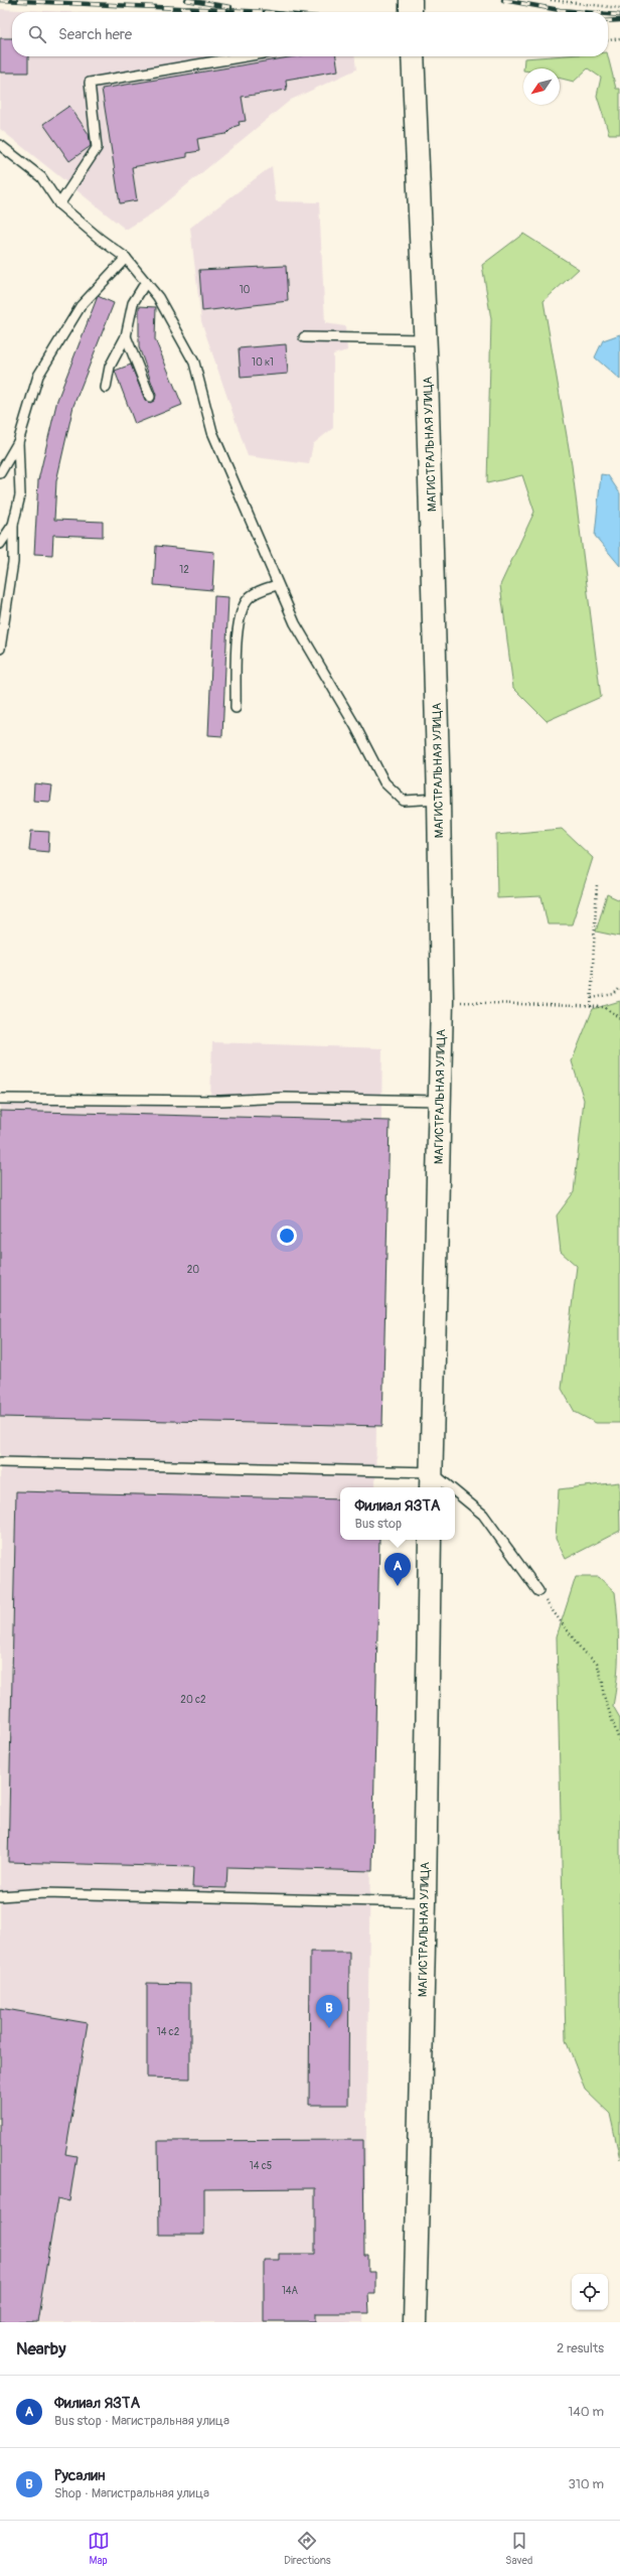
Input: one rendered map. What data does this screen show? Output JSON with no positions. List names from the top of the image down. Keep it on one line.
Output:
{"streets":{"main road":["МАГИСТРАЛЬНАЯ УЛИЦА"]},"house_numbers":["10","10 к1","12","20","20 с2","14 с2","14 с5","14А"],"north":"bottom left","page":{"search":"Search here","popup":["Филиал ЯЗТА","Bus stop"],"pins":["A","B"],"heading":["Nearby","2 results"],"list":[{"mark":"A","name":"Филиал ЯЗТА","note":"Bus stop · Магистральная улица","value":"140 m"},{"mark":"B","name":"Русалин","note":"Shop · Магистральная улица","value":"310 m"}],"nav":["Map","Directions","Saved"]}}
